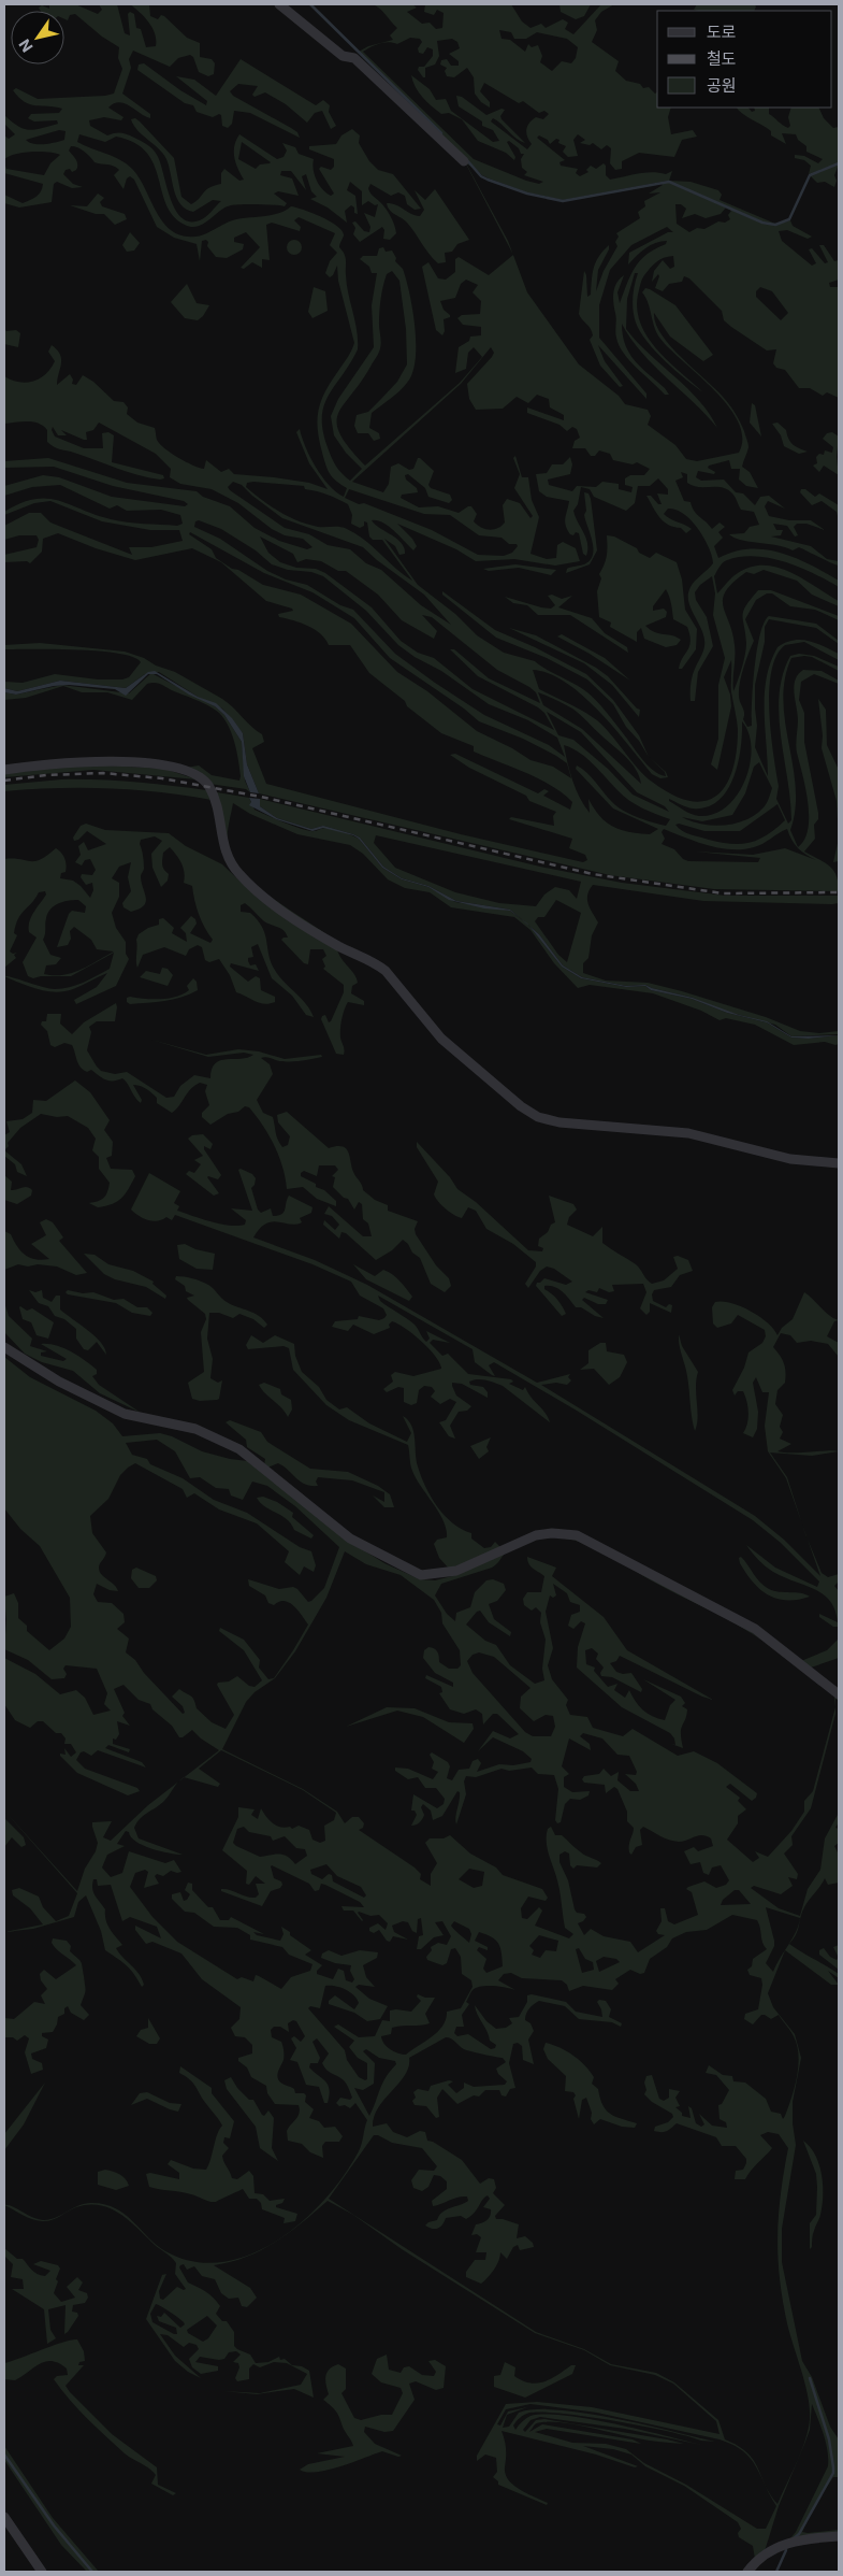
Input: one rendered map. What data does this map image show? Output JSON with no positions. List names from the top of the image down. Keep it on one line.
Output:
{"legend":["도로","철도","공원"],"north":"bottom left"}
